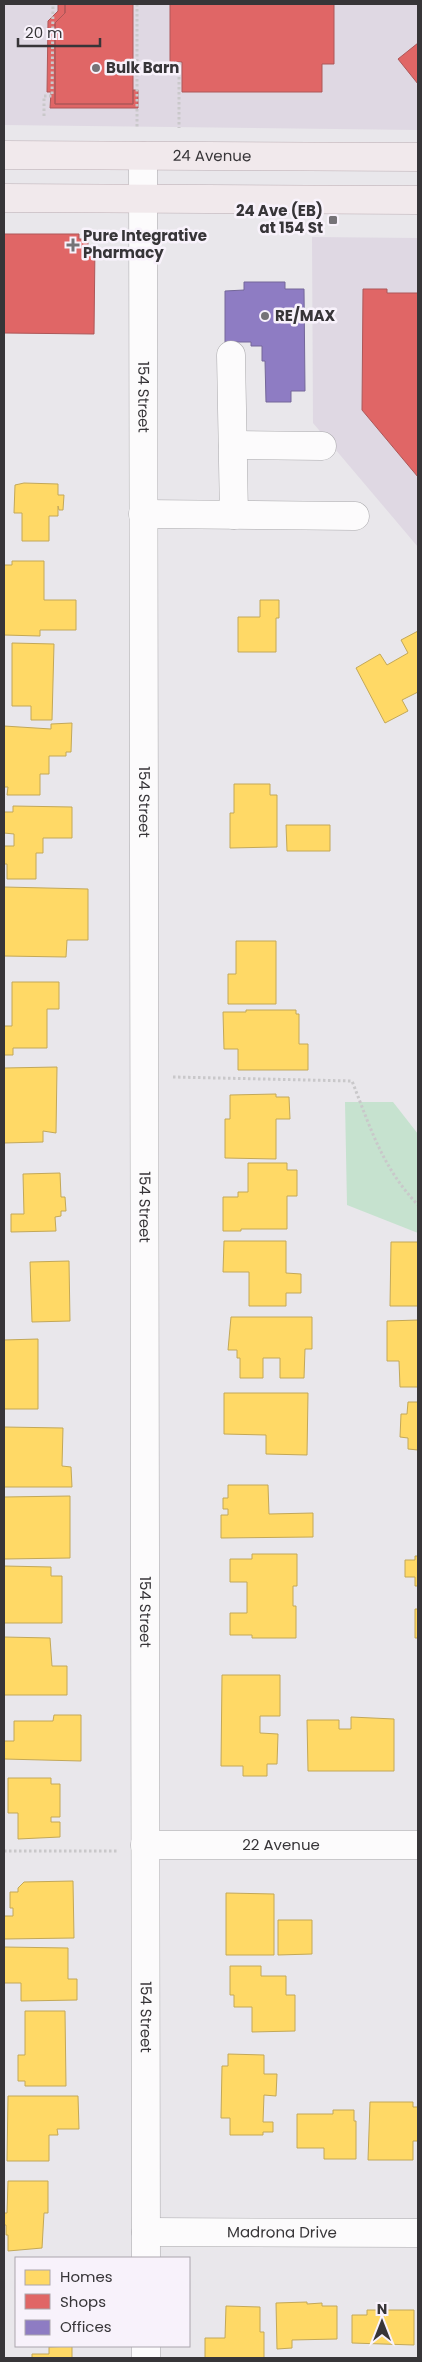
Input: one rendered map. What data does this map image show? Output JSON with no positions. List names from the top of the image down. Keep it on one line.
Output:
{"streets":{"main road":["24 Avenue"],"street":["154 Street","22 Avenue","Madrona Drive"]},"crossings":[["24 Avenue","154 Street"],["154 Street","22 Avenue"],["154 Street","Madrona Drive"]],"places":{"other":["Bulk Barn","RE/MAX"],"transit":["24 Ave (EB) at 154 St"],"health":["Pure Integrative Pharmacy"]},"legend":["Homes","Shops","Offices"],"scale_bar":"20 m","north":"top"}
